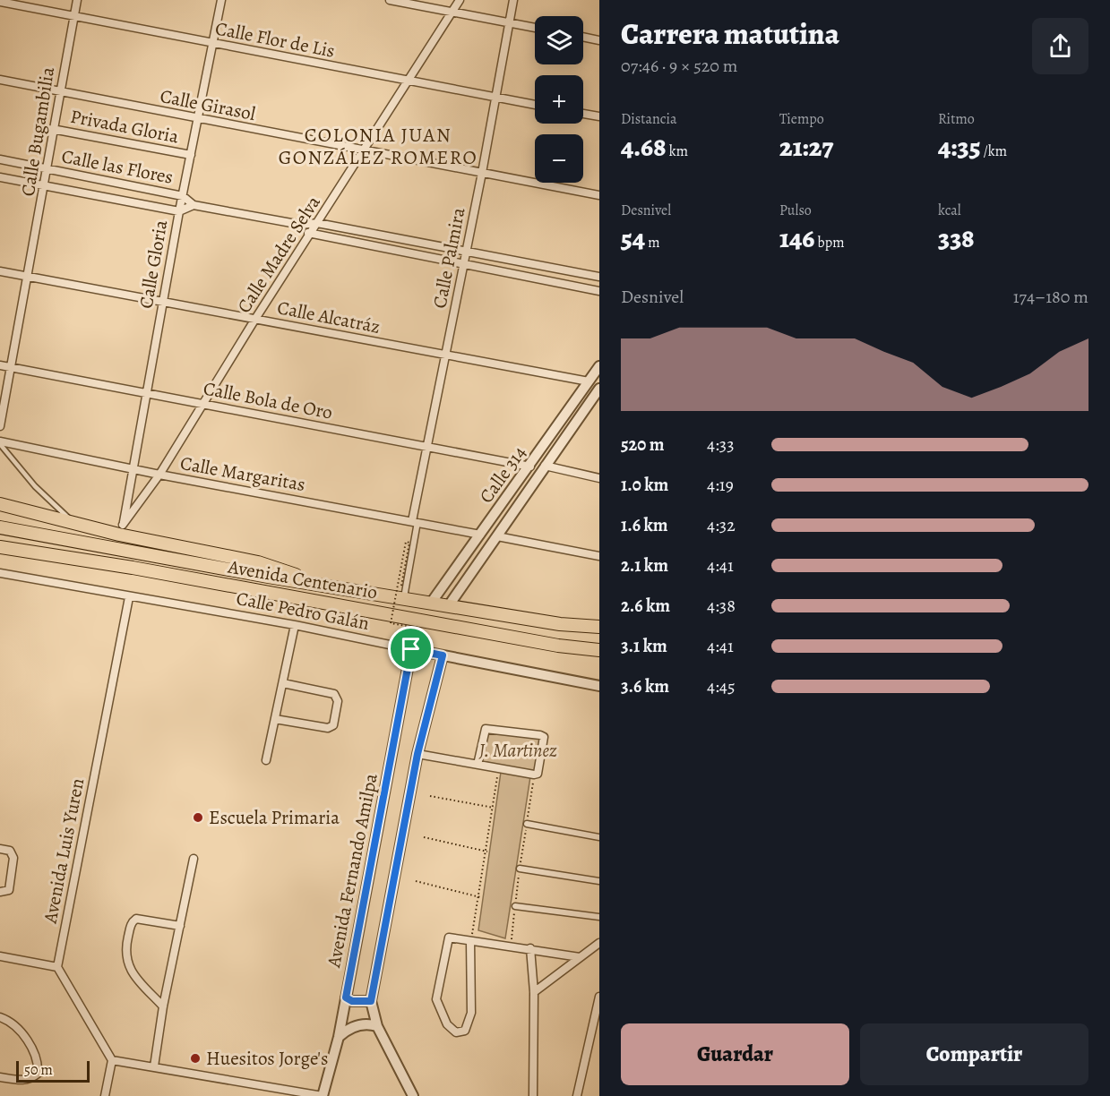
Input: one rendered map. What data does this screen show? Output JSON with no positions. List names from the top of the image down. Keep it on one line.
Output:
{"streets":{"main road":["Avenida Centenario"],"street":["Calle Flor de Lis","Calle Girasol","Privada Gloria","Calle Bugambilia","Calle las Flores","Calle Madre Selva","Calle Palmira","Calle Gloria","Calle Alcatráz","Calle Bola de Oro","Calle Margaritas","Calle 314","Calle Pedro Galán","Avenida Luis Yuren","Avenida Fernando Amilpa"]},"crossings":[["Calle Flor de Lis","Calle Bugambilia"],["Calle Flor de Lis","Calle Madre Selva"],["Calle Flor de Lis","Calle Palmira"],["Calle Flor de Lis","Calle Gloria"],["Calle Girasol","Calle Bugambilia"],["Calle Girasol","Calle Madre Selva"],["Calle Girasol","Calle Palmira"],["Calle Girasol","Calle Gloria"],["Privada Gloria","Calle Bugambilia"],["Privada Gloria","Calle Gloria"],["Calle Bugambilia","Calle las Flores"],["Calle Bugambilia","Calle Alcatráz"],["Calle Bugambilia","Calle Bola de Oro"],["Calle las Flores","Calle Madre Selva"],["Calle las Flores","Calle Palmira"],["Calle las Flores","Calle Gloria"],["Calle Madre Selva","Calle Gloria"],["Calle Madre Selva","Calle Alcatráz"],["Calle Madre Selva","Calle Bola de Oro"],["Calle Madre Selva","Calle Margaritas"],["Calle Madre Selva","Avenida Centenario"],["Calle Palmira","Calle Alcatráz"],["Calle Palmira","Calle Bola de Oro"],["Calle Palmira","Calle Margaritas"],["Calle Gloria","Calle Alcatráz"],["Calle Gloria","Calle Bola de Oro"],["Calle Gloria","Calle Margaritas"],["Calle Gloria","Avenida Centenario"],["Calle Alcatráz","Calle 314"],["Calle Bola de Oro","Calle 314"],["Calle Margaritas","Calle 314"],["Calle 314","Avenida Centenario"],["Calle Pedro Galán","Avenida Luis Yuren"],["Calle Pedro Galán","Avenida Fernando Amilpa"]],"districts":["COLONIA JUAN GONZÁLEZ ROMERO"],"parks":["J. Martinez"],"places":["Escuela Primaria","Huesitos Jorge's"],"scale_bar":"50 m","page":{"heading":["Carrera matutina","07:46 · 9 × 520 m"],"map_buttons":["+","−"],"stats":[["Distancia","4.68 km"],["Tiempo","21:27"],["Ritmo","4:35 /km"],["Desnivel","54 m"],["Pulso","146 bpm"],["kcal","338"]],"chart":["Desnivel","174–180 m"],"list":[{"name":"520 m","note":"4:33"},{"name":"1.0 km","note":"4:19"},{"name":"1.6 km","note":"4:32"},{"name":"2.1 km","note":"4:41"},{"name":"2.6 km","note":"4:38"},{"name":"3.1 km","note":"4:41"},{"name":"3.6 km","note":"4:45"}],"buttons":["Guardar","Compartir"],"scale":"50 m"}}
